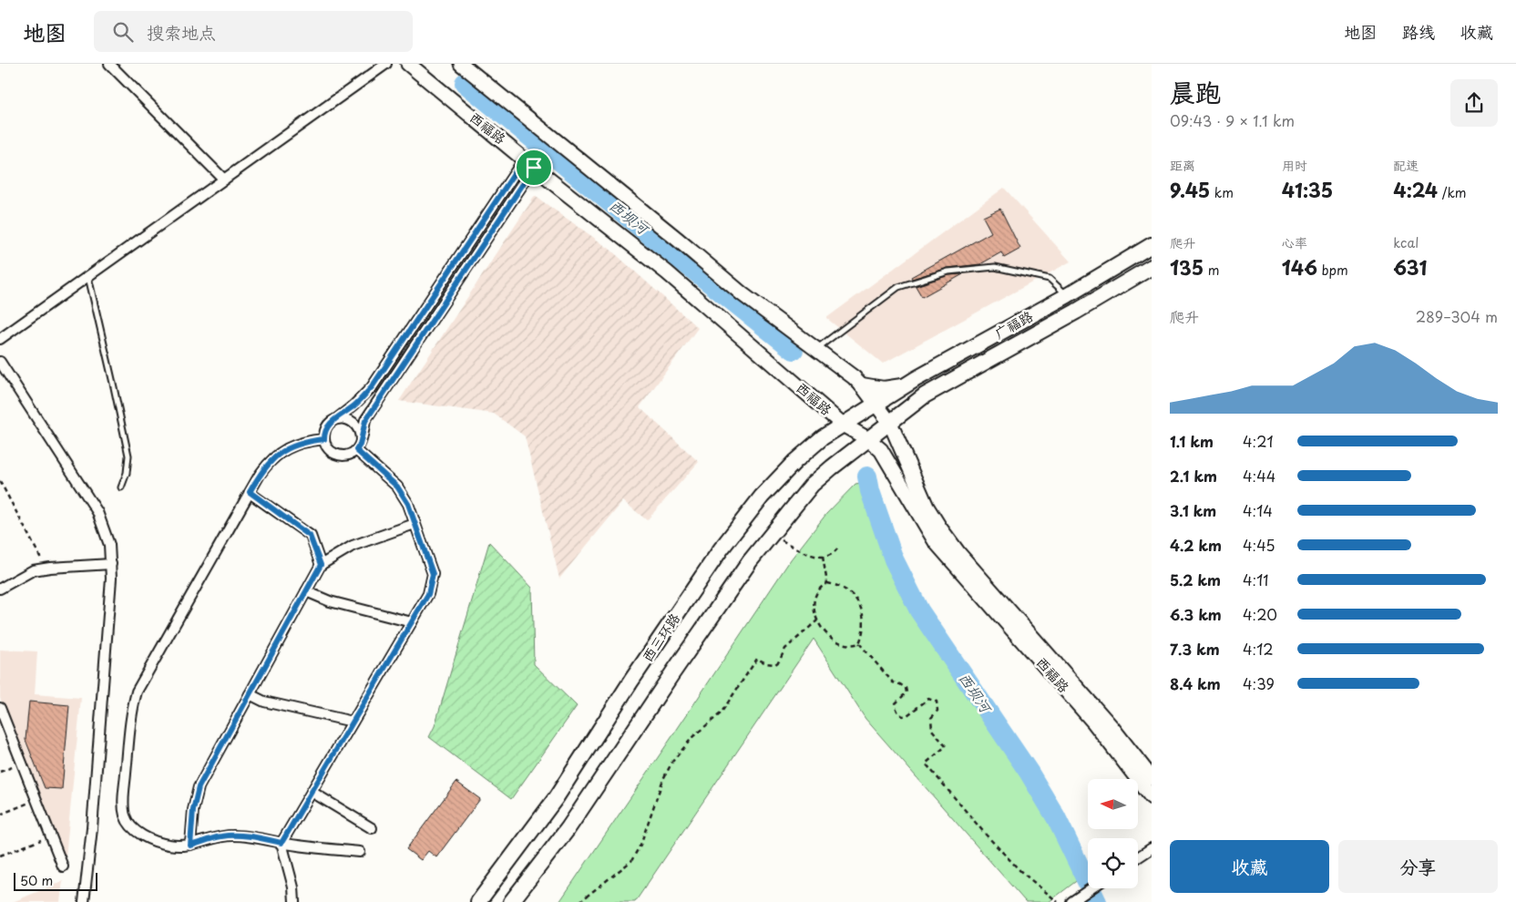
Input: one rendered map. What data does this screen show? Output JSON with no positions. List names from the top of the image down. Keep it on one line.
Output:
{"streets":{"main road":["西福路","广福路","西三环路"]},"crossings":[["西福路","广福路"],["西福路","西三环路"],["广福路","西三环路"]],"water":["西坝河"],"scale_bar":"50 m","north":"left","page":{"header":"地图","search":"搜索地点","nav":["地图","路线","收藏"],"heading":["晨跑","09:43 · 9 × 1.1 km"],"stats":[["距离","9.45 km"],["用时","41:35"],["配速","4:24 /km"],["爬升","135 m"],["心率","146 bpm"],["kcal","631"]],"chart":["爬升","289–304 m"],"list":[{"name":"1.1 km","note":"4:21"},{"name":"2.1 km","note":"4:44"},{"name":"3.1 km","note":"4:14"},{"name":"4.2 km","note":"4:45"},{"name":"5.2 km","note":"4:11"},{"name":"6.3 km","note":"4:20"},{"name":"7.3 km","note":"4:12"},{"name":"8.4 km","note":"4:39"}],"buttons":["收藏","分享"],"scale":"50 m"}}
